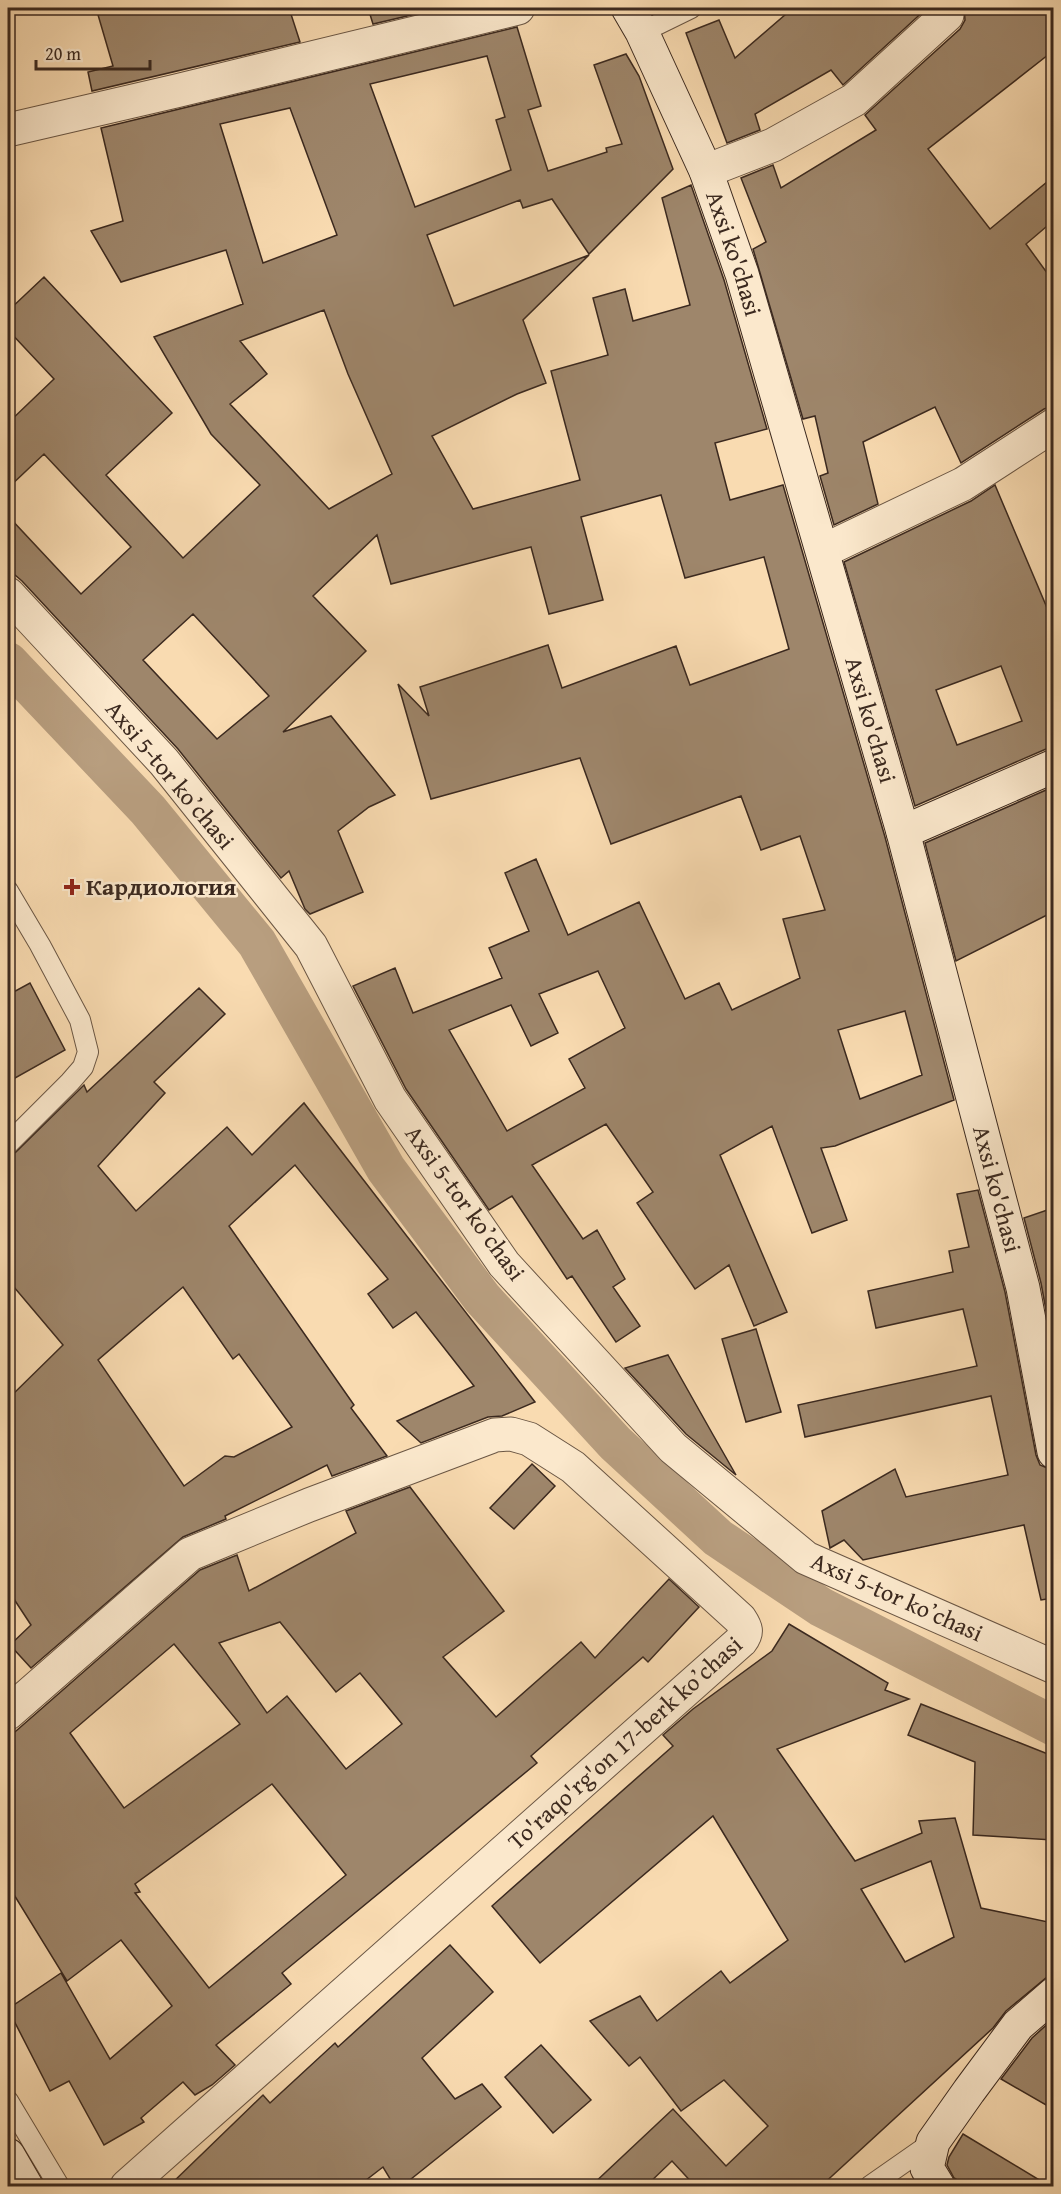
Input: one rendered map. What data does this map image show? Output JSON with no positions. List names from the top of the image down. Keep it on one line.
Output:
{"streets":{"street":["Axsi ko'chasi","Аxsi 5-tor koʼchasi","To'raqo'rg'on 17-berk koʼchasi"]},"places":{"health":["Кардиология"]},"scale_bar":"20 m"}
